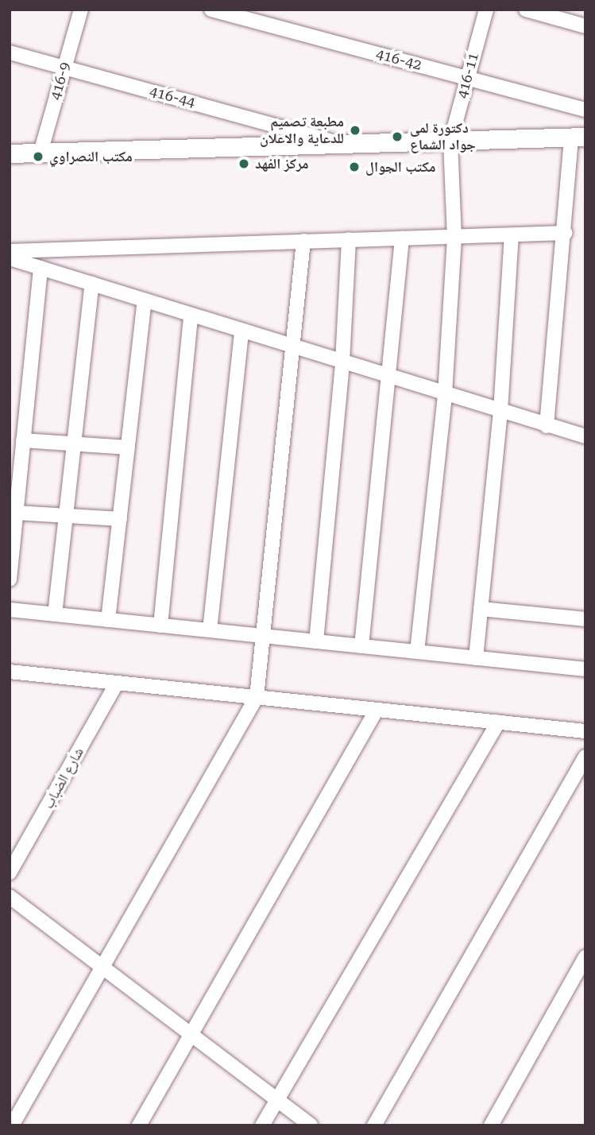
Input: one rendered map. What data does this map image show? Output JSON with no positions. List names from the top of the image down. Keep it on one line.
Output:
{"streets":{"street":["416-42","416-11","416-9","416-44","شارع الضباب"]},"crossings":[["416-42","416-11"],["416-9","416-44"]],"places":["مطبعة تصميم للدعاية والاعلان","دكتورة لمى جواد الشماع","مكتب النصراوي","مركز الفهد","مكتب الجوال"]}
